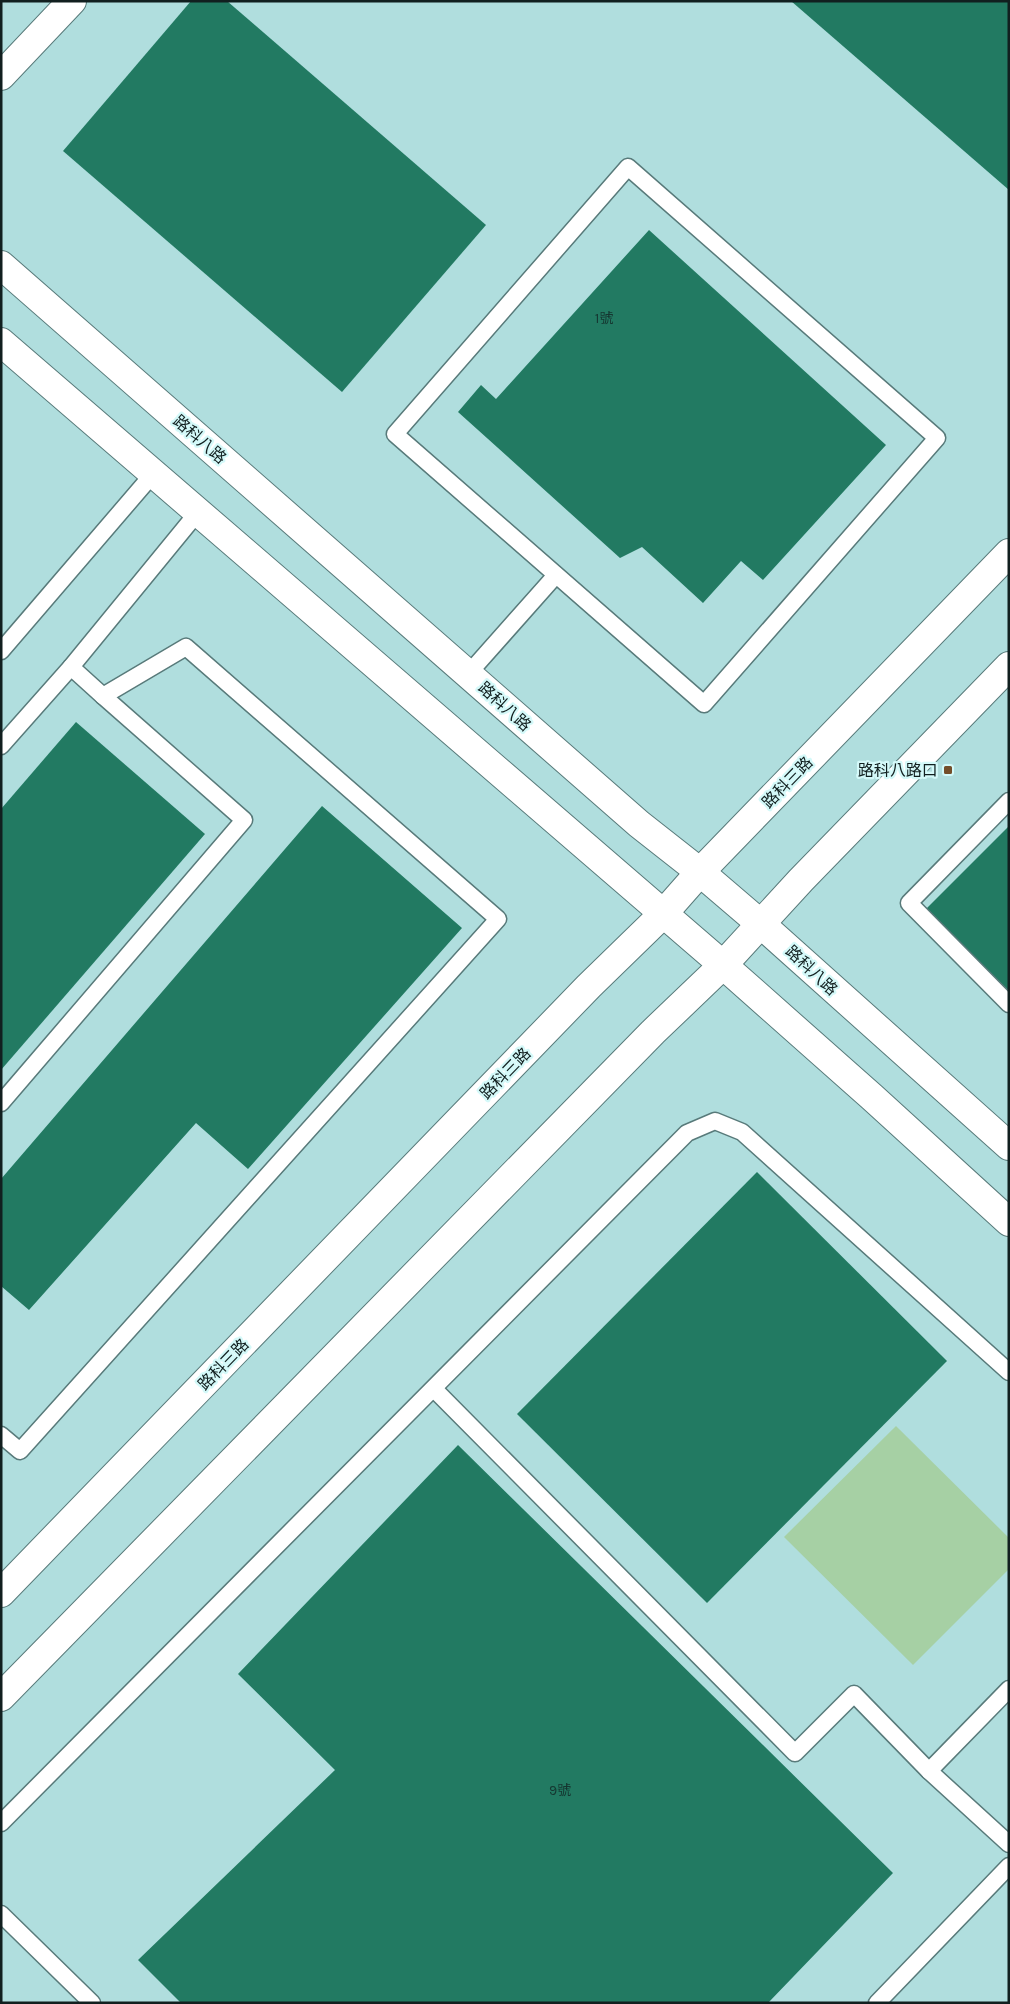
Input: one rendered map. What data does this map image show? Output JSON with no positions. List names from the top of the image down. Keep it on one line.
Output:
{"streets":{"street":["路科八路","路科三路"]},"crossings":[["路科八路","路科三路"]],"places":{"transit":["路科八路口"]},"house_numbers":["1號","9號"]}
